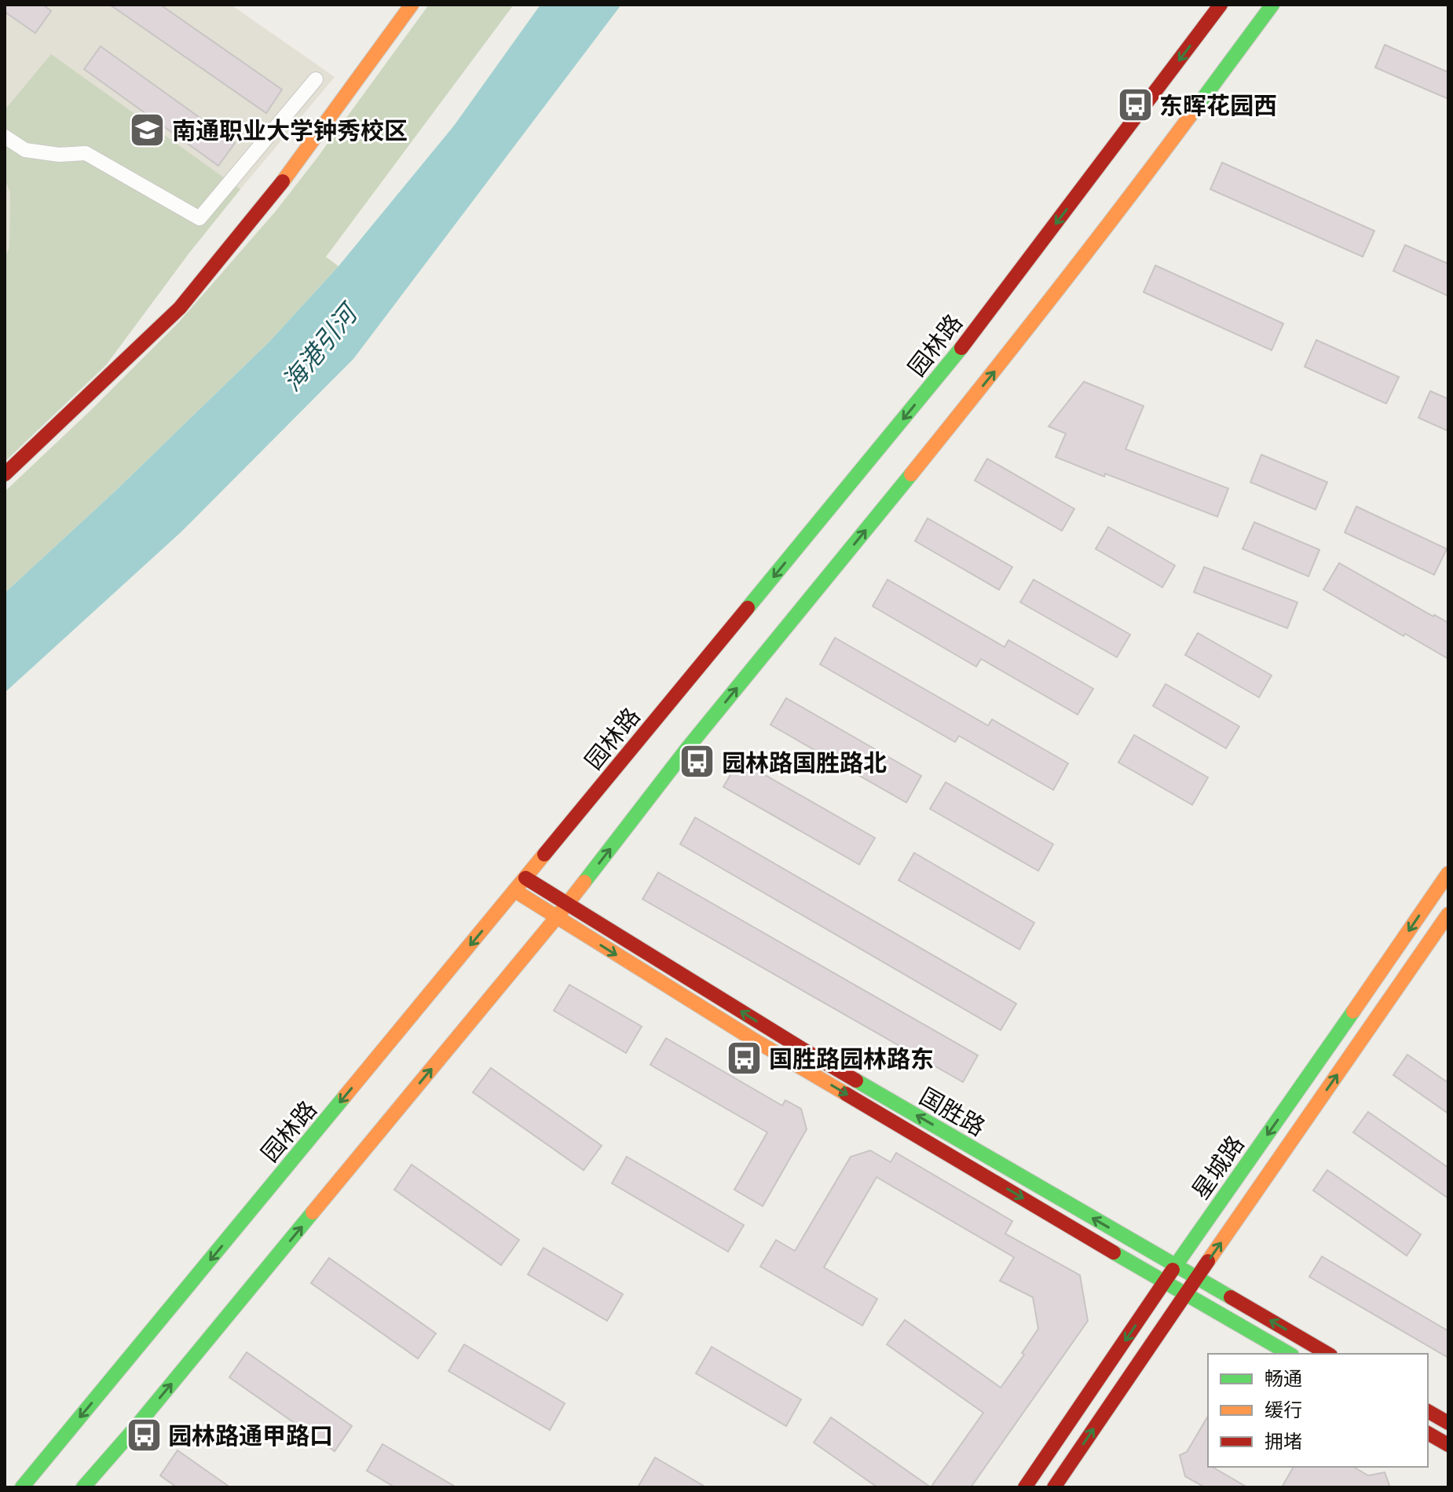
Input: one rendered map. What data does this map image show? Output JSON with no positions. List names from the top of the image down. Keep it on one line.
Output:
{"streets":{"street":["园林路","国胜路","星城路"]},"crossings":[["园林路","国胜路"],["国胜路","星城路"]],"water":["海港引河"],"places":{"bus stop":["东晖花园西","园林路国胜路北","国胜路园林路东","园林路通甲路口"],"school or university":["南通职业大学钟秀校区"]},"legend":["畅通","缓行","拥堵"]}
